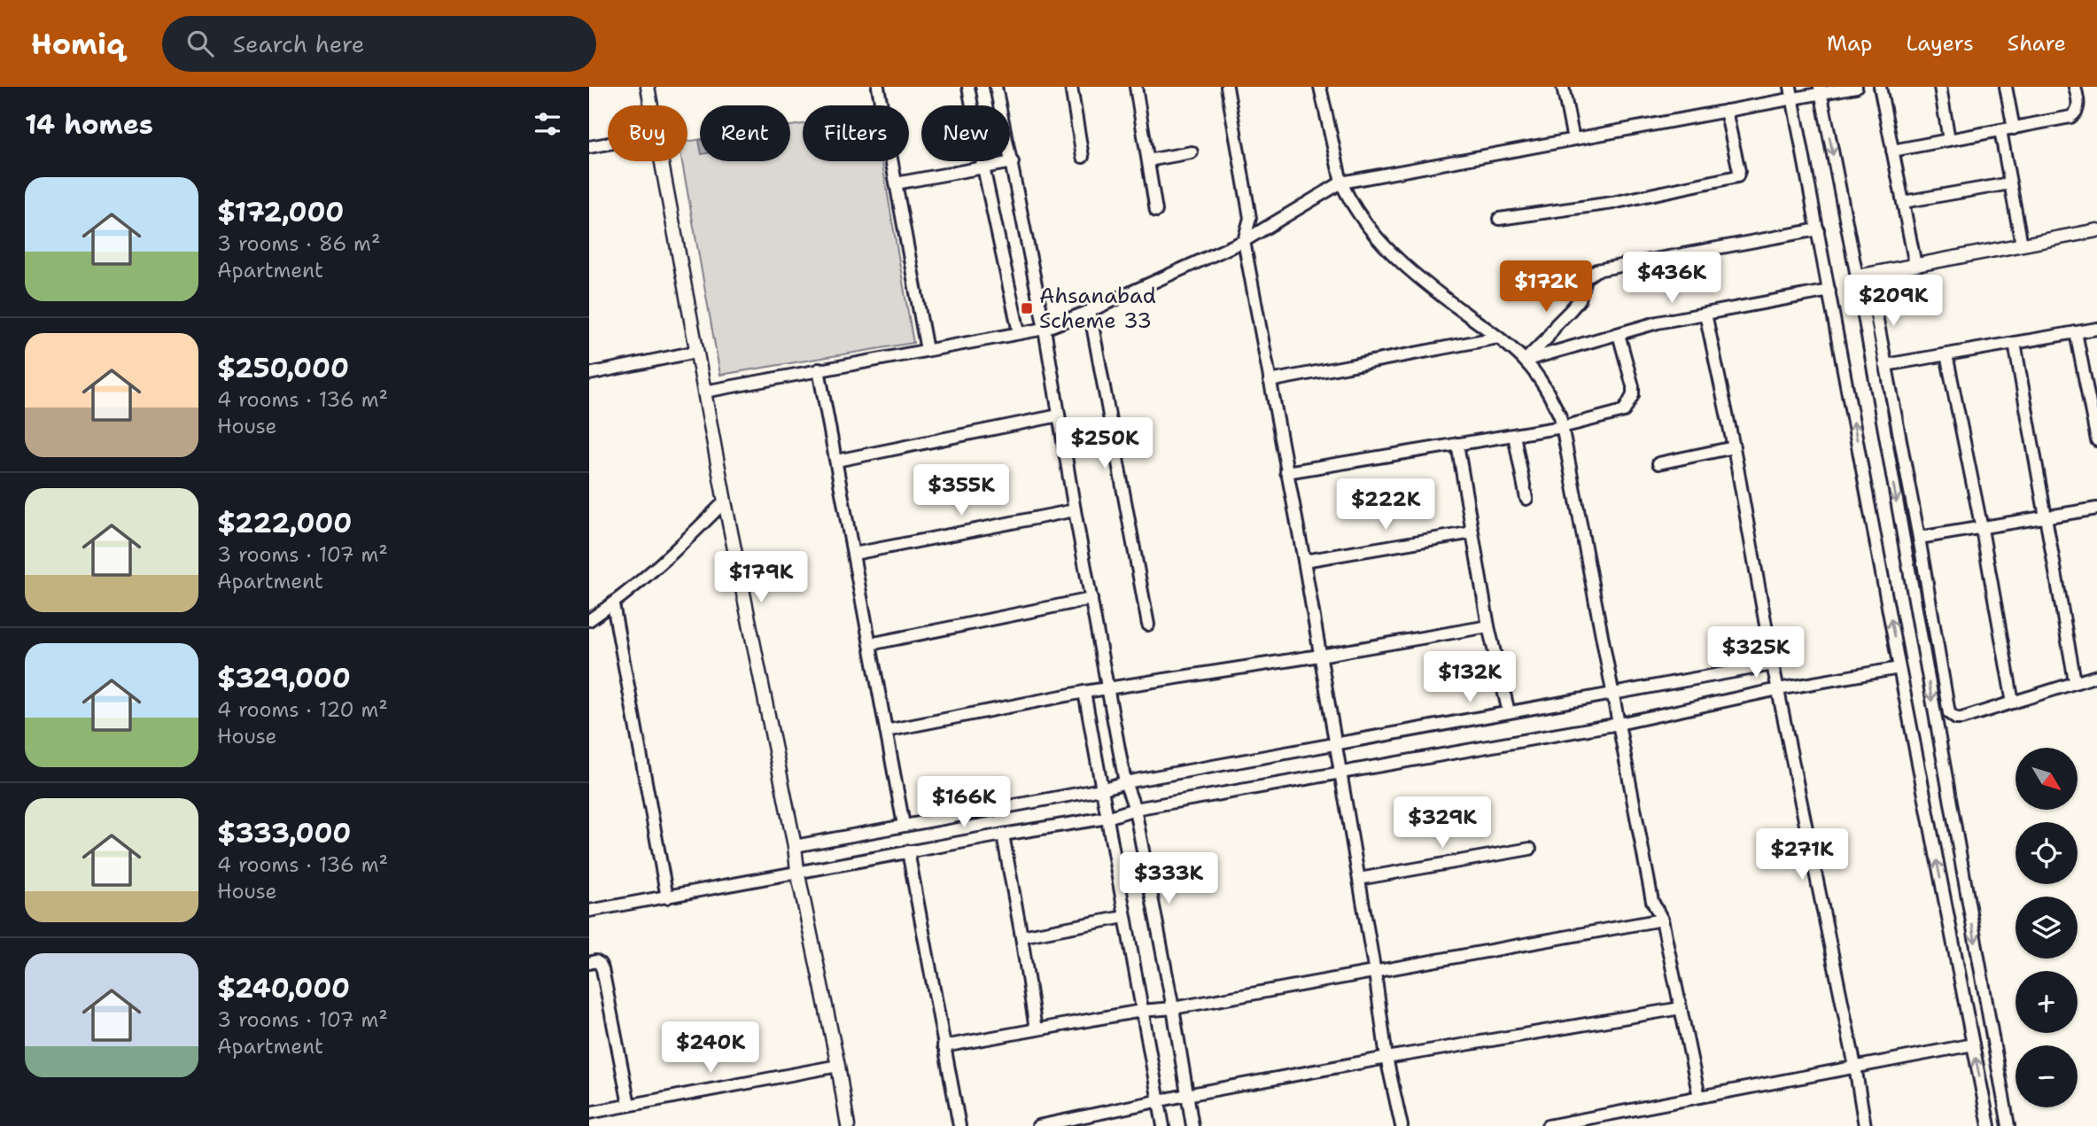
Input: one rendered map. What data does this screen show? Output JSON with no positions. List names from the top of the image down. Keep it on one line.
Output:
{"places":{"transit":["Ahsanabad Scheme 33"]},"north":"bottom right","page":{"header":"Homiq","search":"Search here","nav":["Map","Layers","Share"],"heading":"14 homes","chip":["Buy","Rent","Filters","New"],"list":[{"name":"$172,000","note":"3 rooms · 86 m² · Apartment"},{"name":"$250,000","note":"4 rooms · 136 m² · House"},{"name":"$222,000","note":"3 rooms · 107 m² · Apartment"},{"name":"$329,000","note":"4 rooms · 120 m² · House"},{"name":"$333,000","note":"4 rooms · 136 m² · House"},{"name":"$240,000","note":"3 rooms · 107 m² · Apartment"}],"price":["$436K","$172K","$209K","$250K","$355K","$222K","$179K","$325K","$132K","$166K","$329K","$271K","$333K","$240K"],"map_buttons":["+","−"]}}
